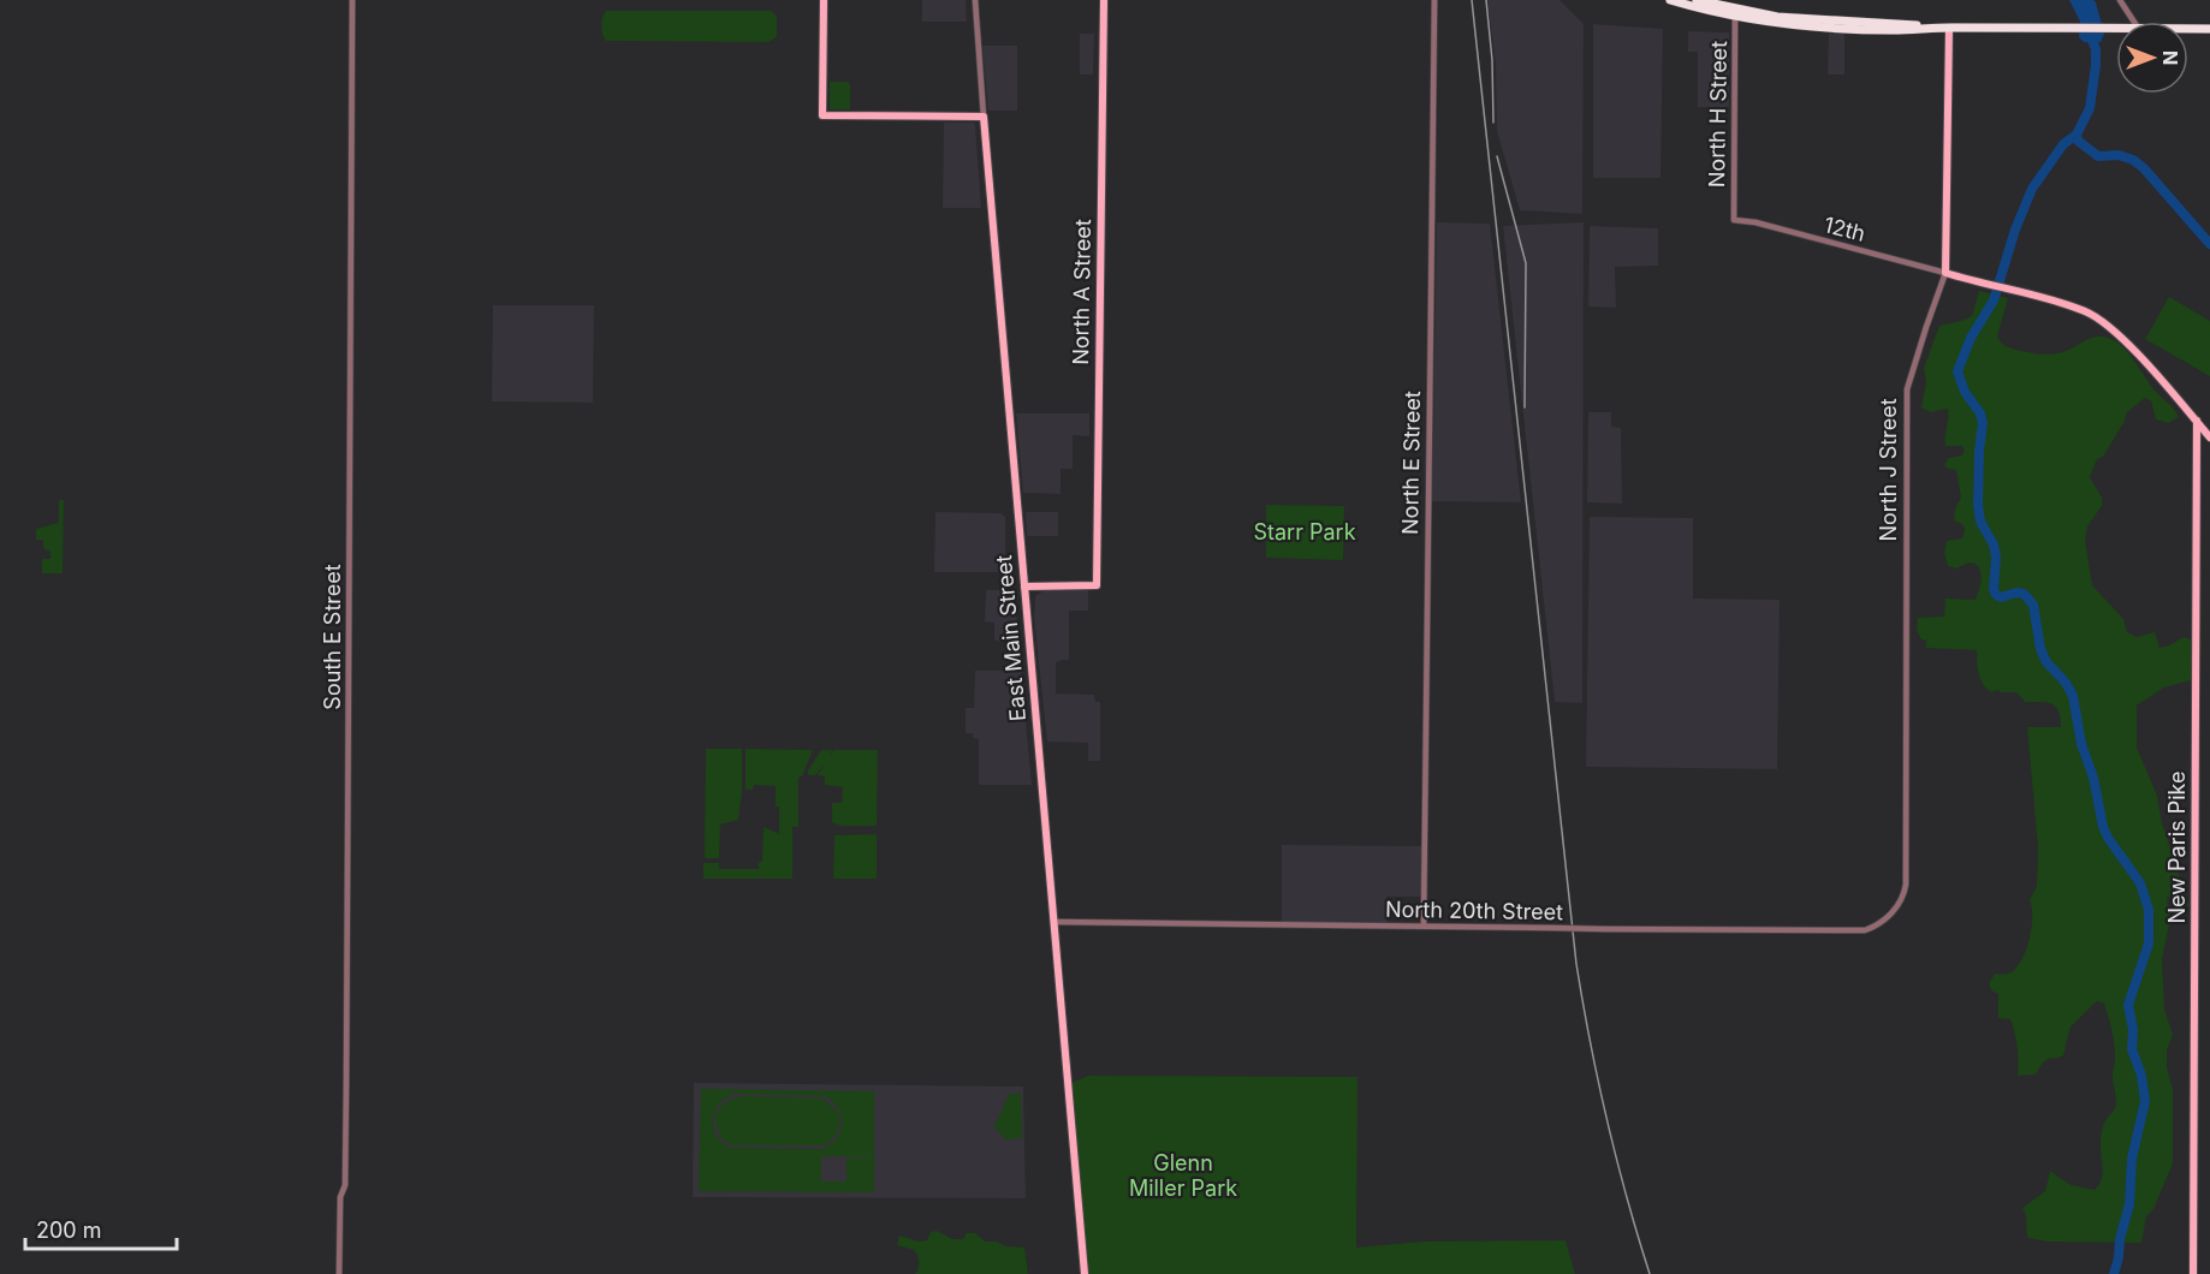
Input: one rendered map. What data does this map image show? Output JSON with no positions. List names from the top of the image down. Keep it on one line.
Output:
{"streets":{"main road":["North A Street","North J Street","East Main Street","New Paris Pike"],"street":["North H Street","12th","North E Street","South E Street","North 20th Street"]},"crossings":[["North H Street","12th"],["12th","North J Street"],["North A Street","East Main Street"],["North E Street","North 20th Street"],["North J Street","North 20th Street"],["East Main Street","North 20th Street"]],"parks":["Starr Park","Glenn Miller Park"],"scale_bar":"200 m","north":"right"}
